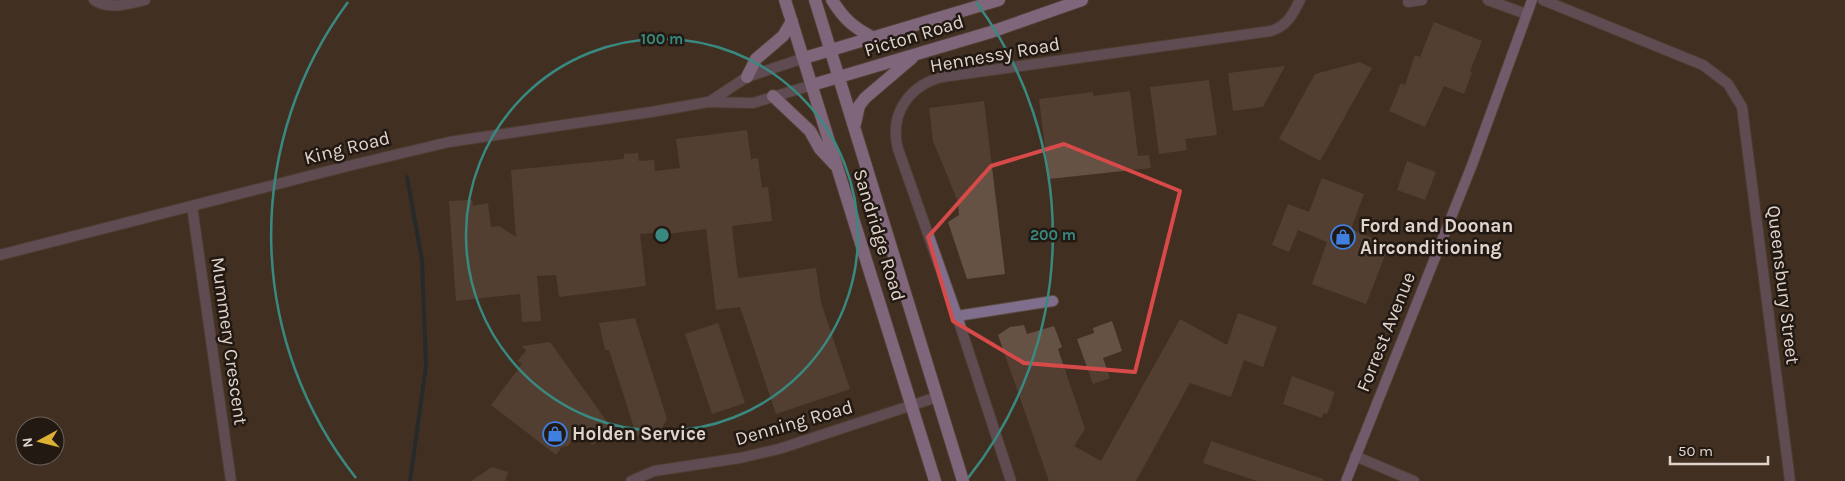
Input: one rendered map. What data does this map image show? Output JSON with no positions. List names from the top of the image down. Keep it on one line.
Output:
{"streets":{"main road":["Picton Road","Sandridge Road","Forrest Avenue"],"street":["Hennessy Road","King Road","Queensbury Street","Mummery Crescent","Denning Road"]},"crossings":[["Picton Road","King Road"],["Picton Road","Sandridge Road"],["King Road","Sandridge Road"],["King Road","Mummery Crescent"],["Sandridge Road","Denning Road"]],"places":{"shop":["Ford and Doonan Airconditioning","Holden Service"]},"scale_bar":"50 m","north":"left","rings":["100 m","200 m"]}
